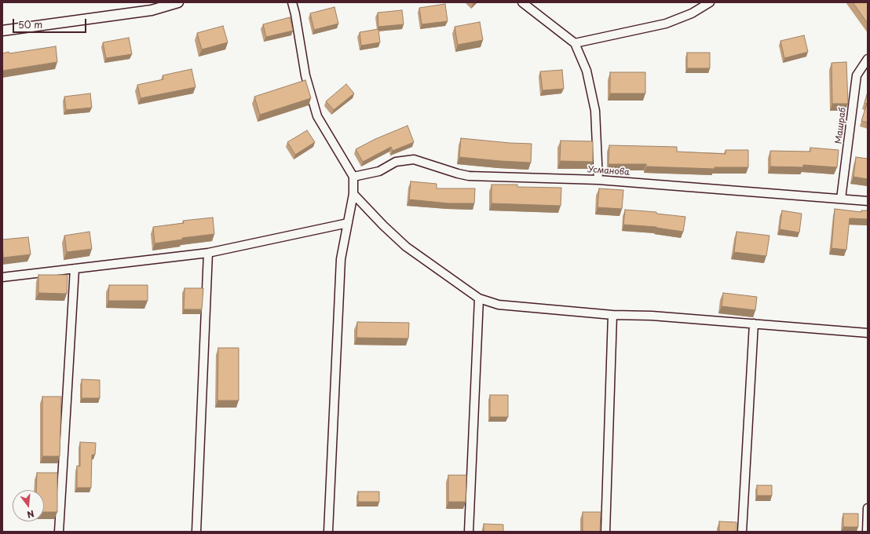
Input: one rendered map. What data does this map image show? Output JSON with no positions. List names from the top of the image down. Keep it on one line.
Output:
{"streets":{"street":["Машраб","Усманова"]},"crossings":[["Машраб","Усманова"]],"scale_bar":"50 m","north":"bottom"}
